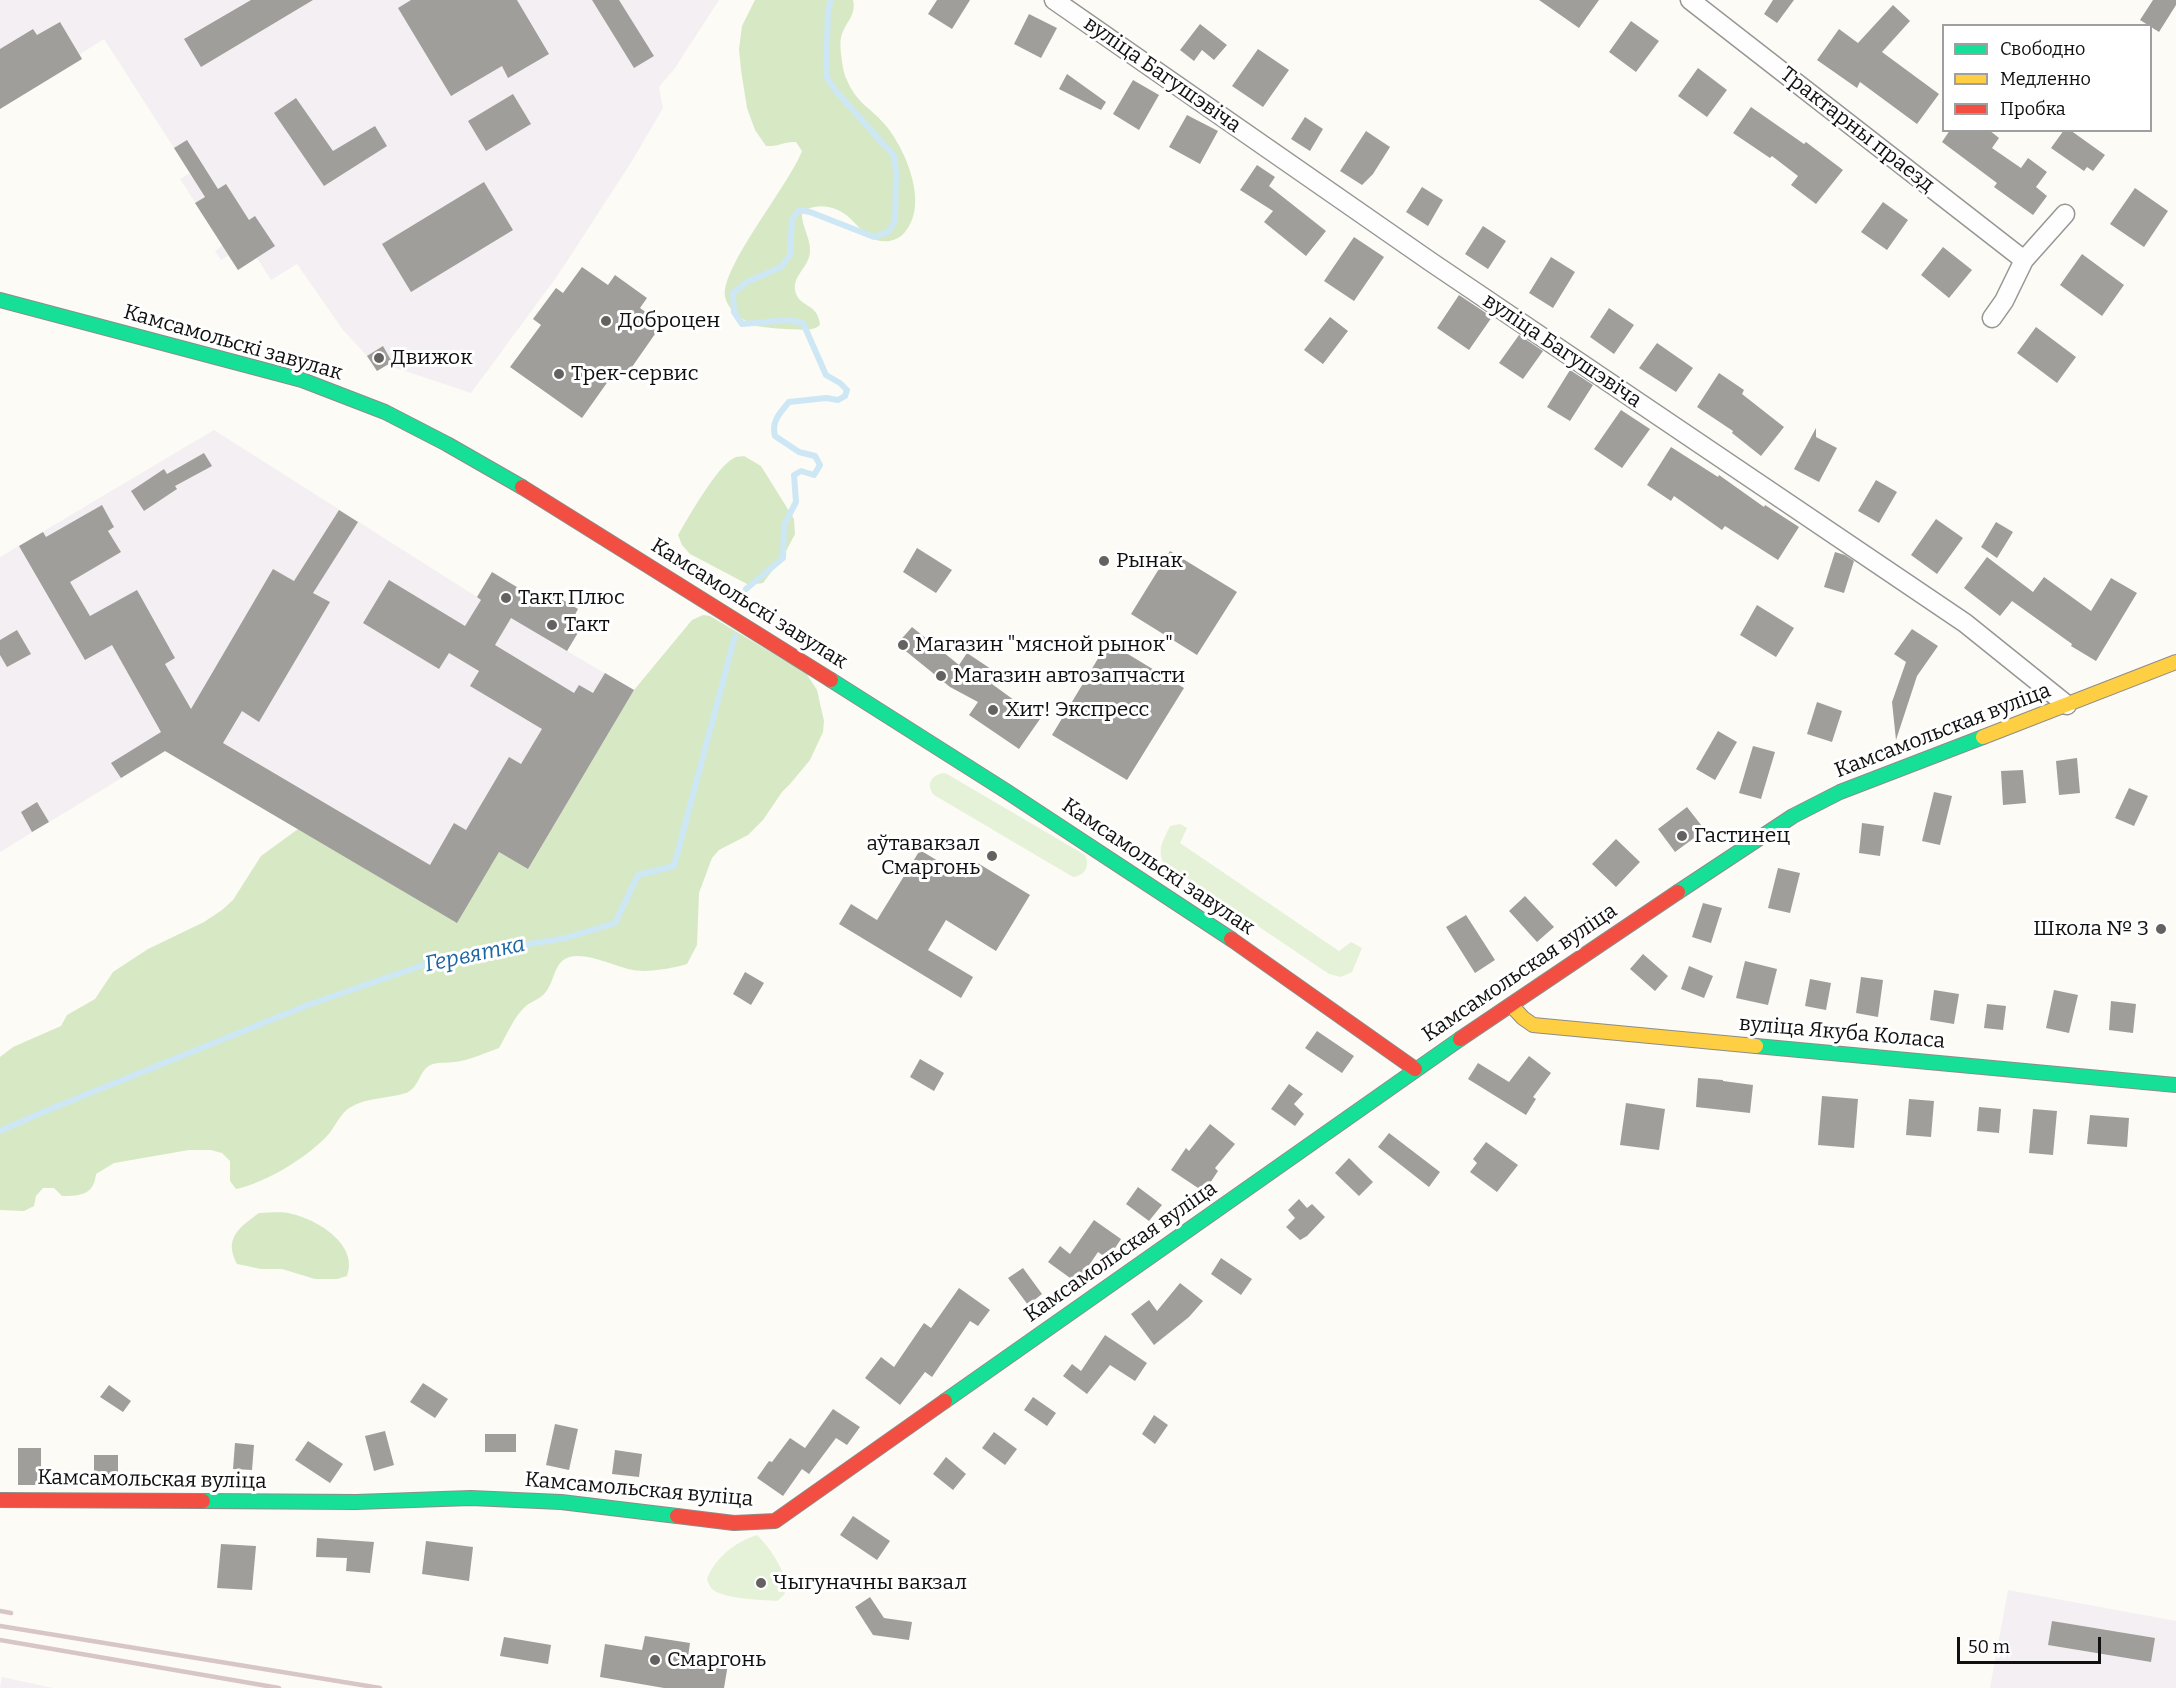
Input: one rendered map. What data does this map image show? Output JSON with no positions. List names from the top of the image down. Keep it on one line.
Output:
{"streets":{"street":["вуліца Багушэвіча","Трактарны праезд","Камсамольскі завулак","Камсамольская вуліца","вуліца Якуба Коласа"]},"crossings":[["вуліца Багушэвіча","Камсамольская вуліца"],["Камсамольскі завулак","Камсамольская вуліца"],["Камсамольская вуліца","вуліца Якуба Коласа"]],"water":["Гервятка"],"places":["Доброцен","Движок","Трек-сервис","Рынак","Такт Плюс","Такт","Магазин \"мясной рынок\"","Магазин автозапчасти","Хит! Экспресс","Гастинец","аўтавакзал Смаргонь","Школа № 3","Чыгуначны вакзал","Смаргонь"],"legend":["Свободно","Медленно","Пробка"],"scale_bar":"50 m"}
